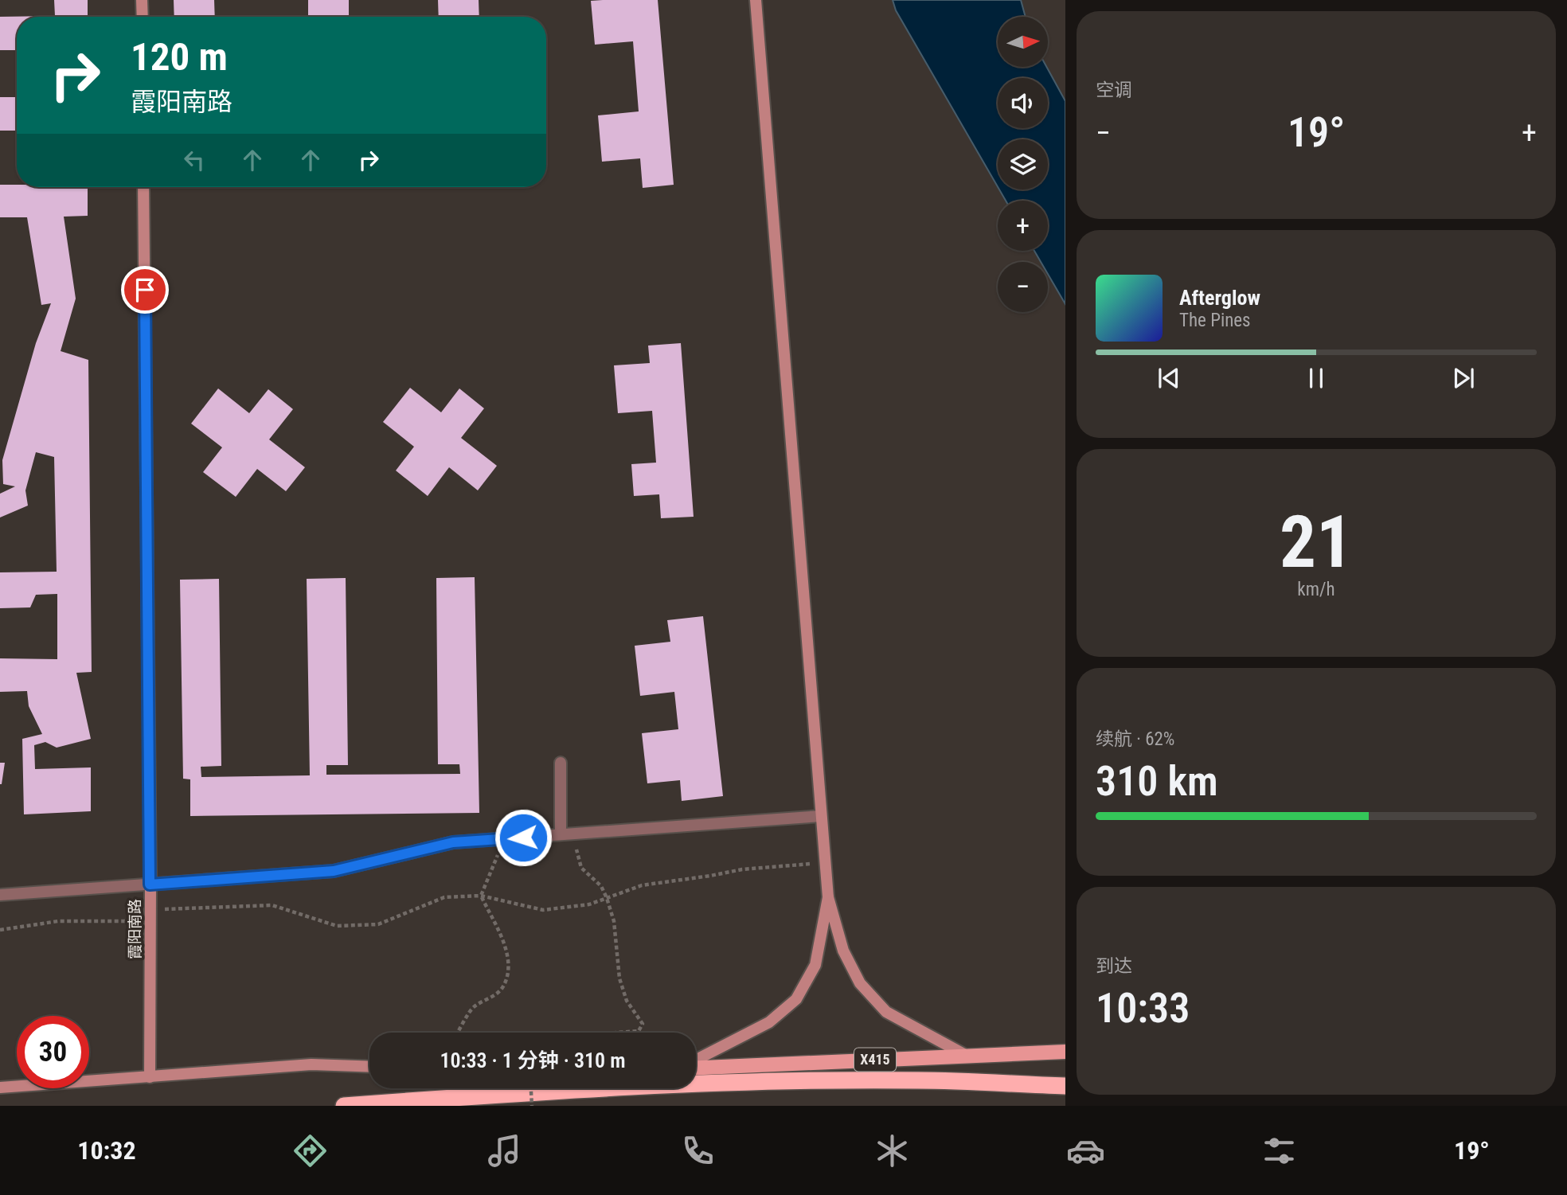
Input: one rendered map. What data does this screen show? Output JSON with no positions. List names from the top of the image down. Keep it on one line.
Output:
{"streets":{"main road":["X415"],"street":["霞阳南路"]},"north":"right","page":{"tile":["空调",["21","km/h"],["续航 · 62%","310 km"],["到达","10:33"]],"map_buttons":["+","−"],"turn":["120 m","霞阳南路"],"heat":["−","19°","+"],"song":["Afterglow","The Pines"],"limit":"30","trip":"10:33 · 1 分钟 · 310 m","tabs":["10:32","19°"]}}
